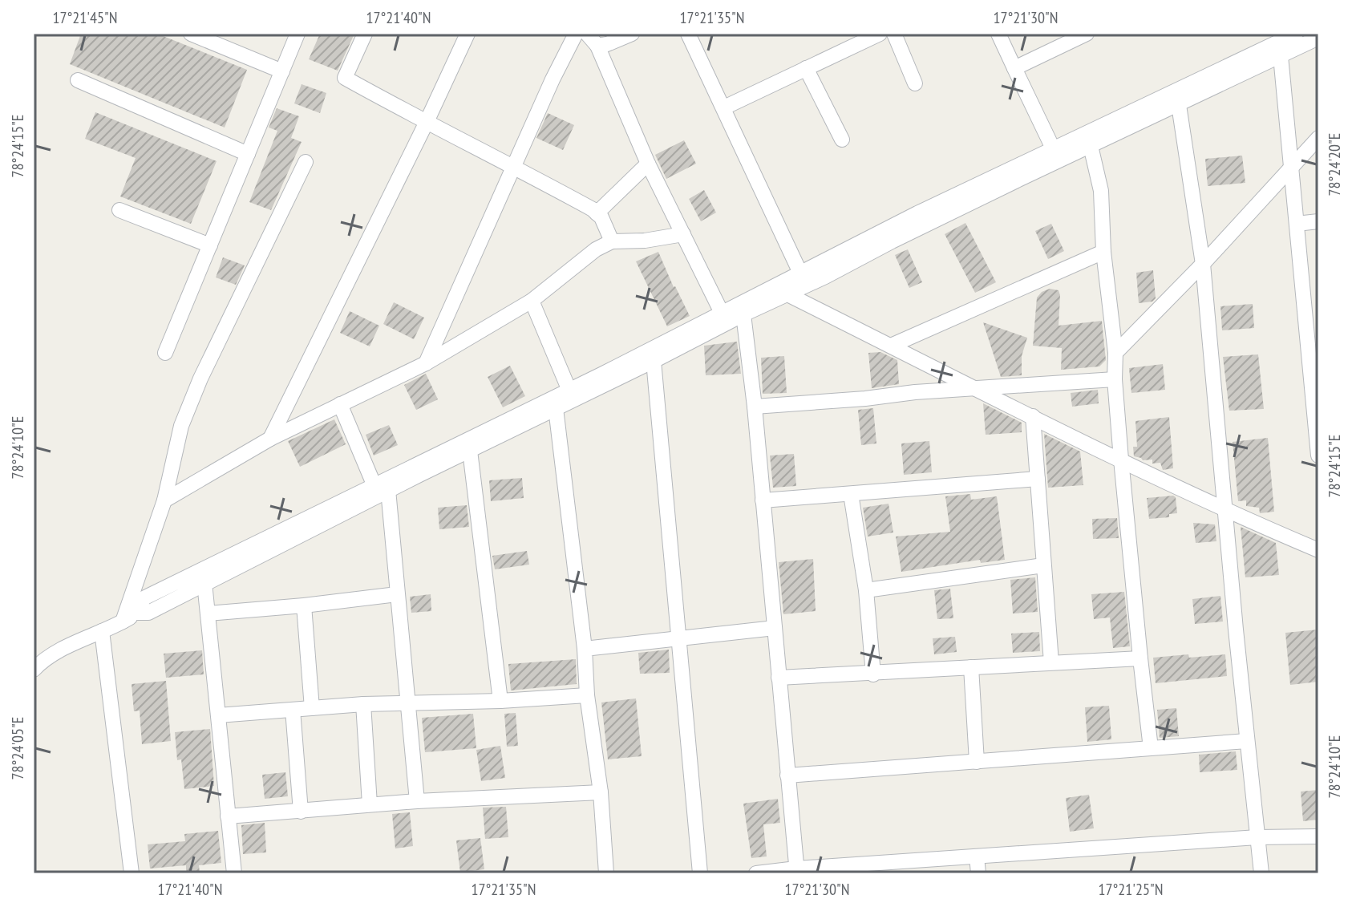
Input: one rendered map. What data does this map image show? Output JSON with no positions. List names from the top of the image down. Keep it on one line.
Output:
{"coordinates":["17°21'45\"N","17°21'40\"N","17°21'35\"N","17°21'30\"N","78°24'15\"E","78°24'20\"E","78°24'10\"E","78°24'05\"E","17°21'25\"N"]}
